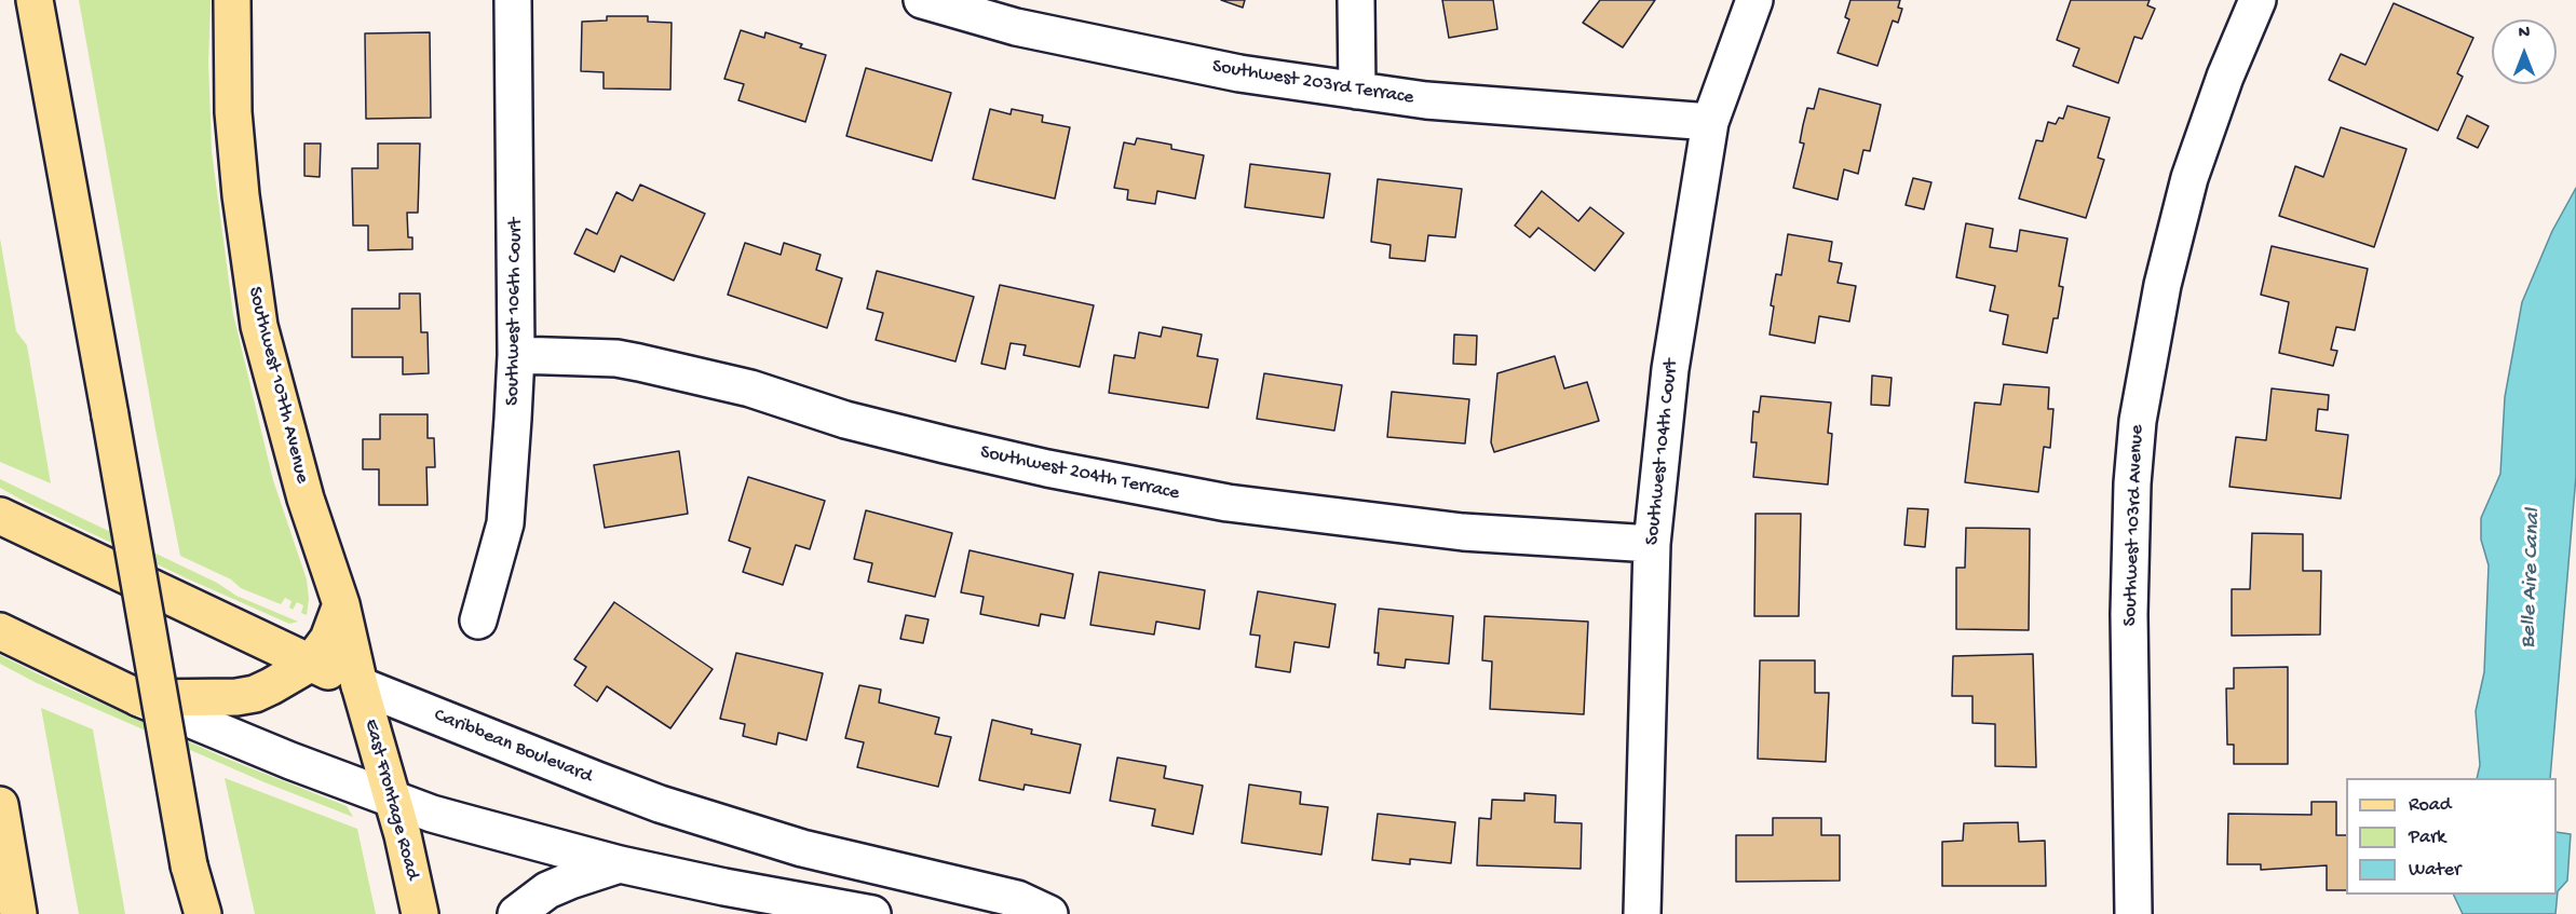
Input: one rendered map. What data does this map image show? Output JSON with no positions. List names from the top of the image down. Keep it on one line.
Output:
{"streets":{"main road":["Southwest 107th Avenue","Caribbean Boulevard","East Frontage Road"],"street":["Southwest 203rd Terrace","Southwest 106th Court","Southwest 104th Court","Southwest 204th Terrace","Southwest 103rd Avenue"]},"crossings":[["Southwest 203rd Terrace","Southwest 104th Court"],["Southwest 106th Court","Southwest 204th Terrace"],["Southwest 107th Avenue","Caribbean Boulevard"],["Southwest 107th Avenue","East Frontage Road"],["Southwest 104th Court","Southwest 204th Terrace"],["Caribbean Boulevard","East Frontage Road"]],"water":["Belle Aire Canal"],"legend":["Road","Park","Water"],"north":"top"}
